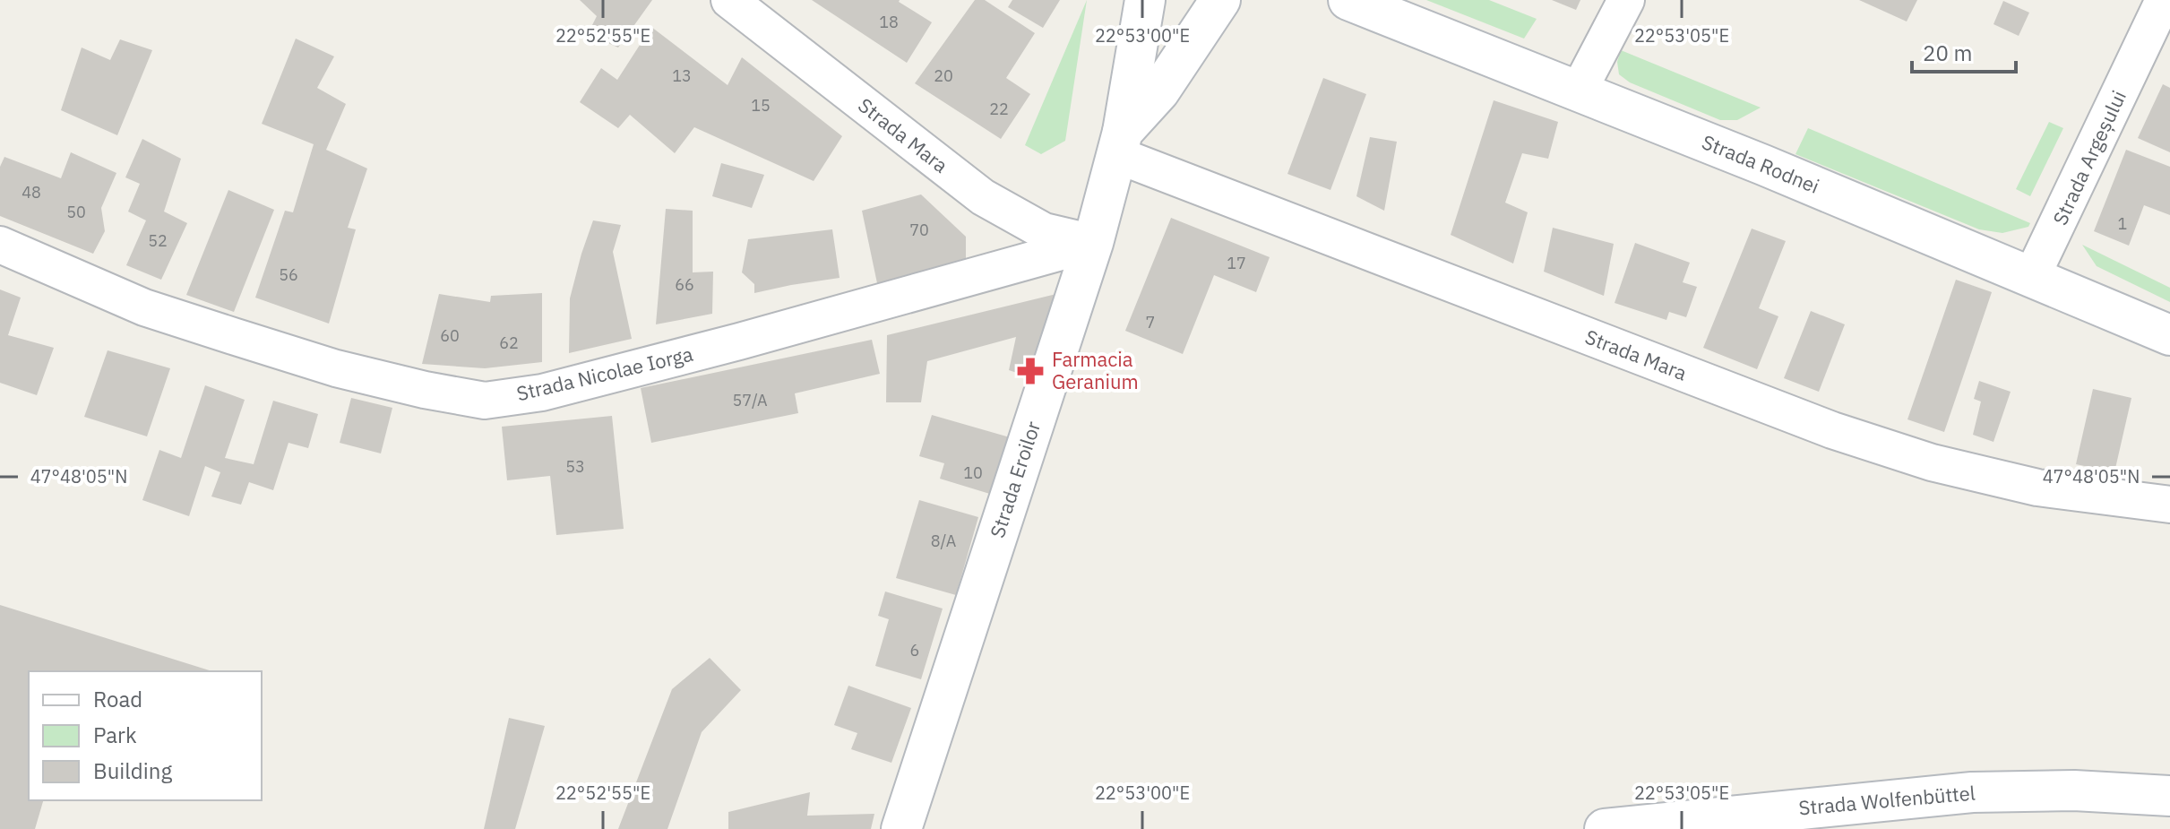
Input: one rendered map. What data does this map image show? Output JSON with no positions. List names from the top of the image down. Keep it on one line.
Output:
{"streets":{"main road":["Strada Rodnei","Strada Eroilor","Strada Wolfenbüttel"],"street":["Strada Mara","Strada Argeșului","Strada Nicolae Iorga"]},"crossings":[["Strada Mara","Strada Nicolae Iorga"],["Strada Mara","Strada Eroilor"],["Strada Argeșului","Strada Rodnei"],["Strada Nicolae Iorga","Strada Eroilor"]],"places":{"pharmacy":["Farmacia Geranium"]},"house_numbers":["18","13","20","15","22","48","50","1","70","52","17","56","66","7","60","62","57/A","53","10","8/A","6"],"legend":["Road","Park","Building"],"scale_bar":"20 m","coordinates":["22°52'55\"E","22°53'00\"E","22°53'05\"E","47°48'05\"N"]}
